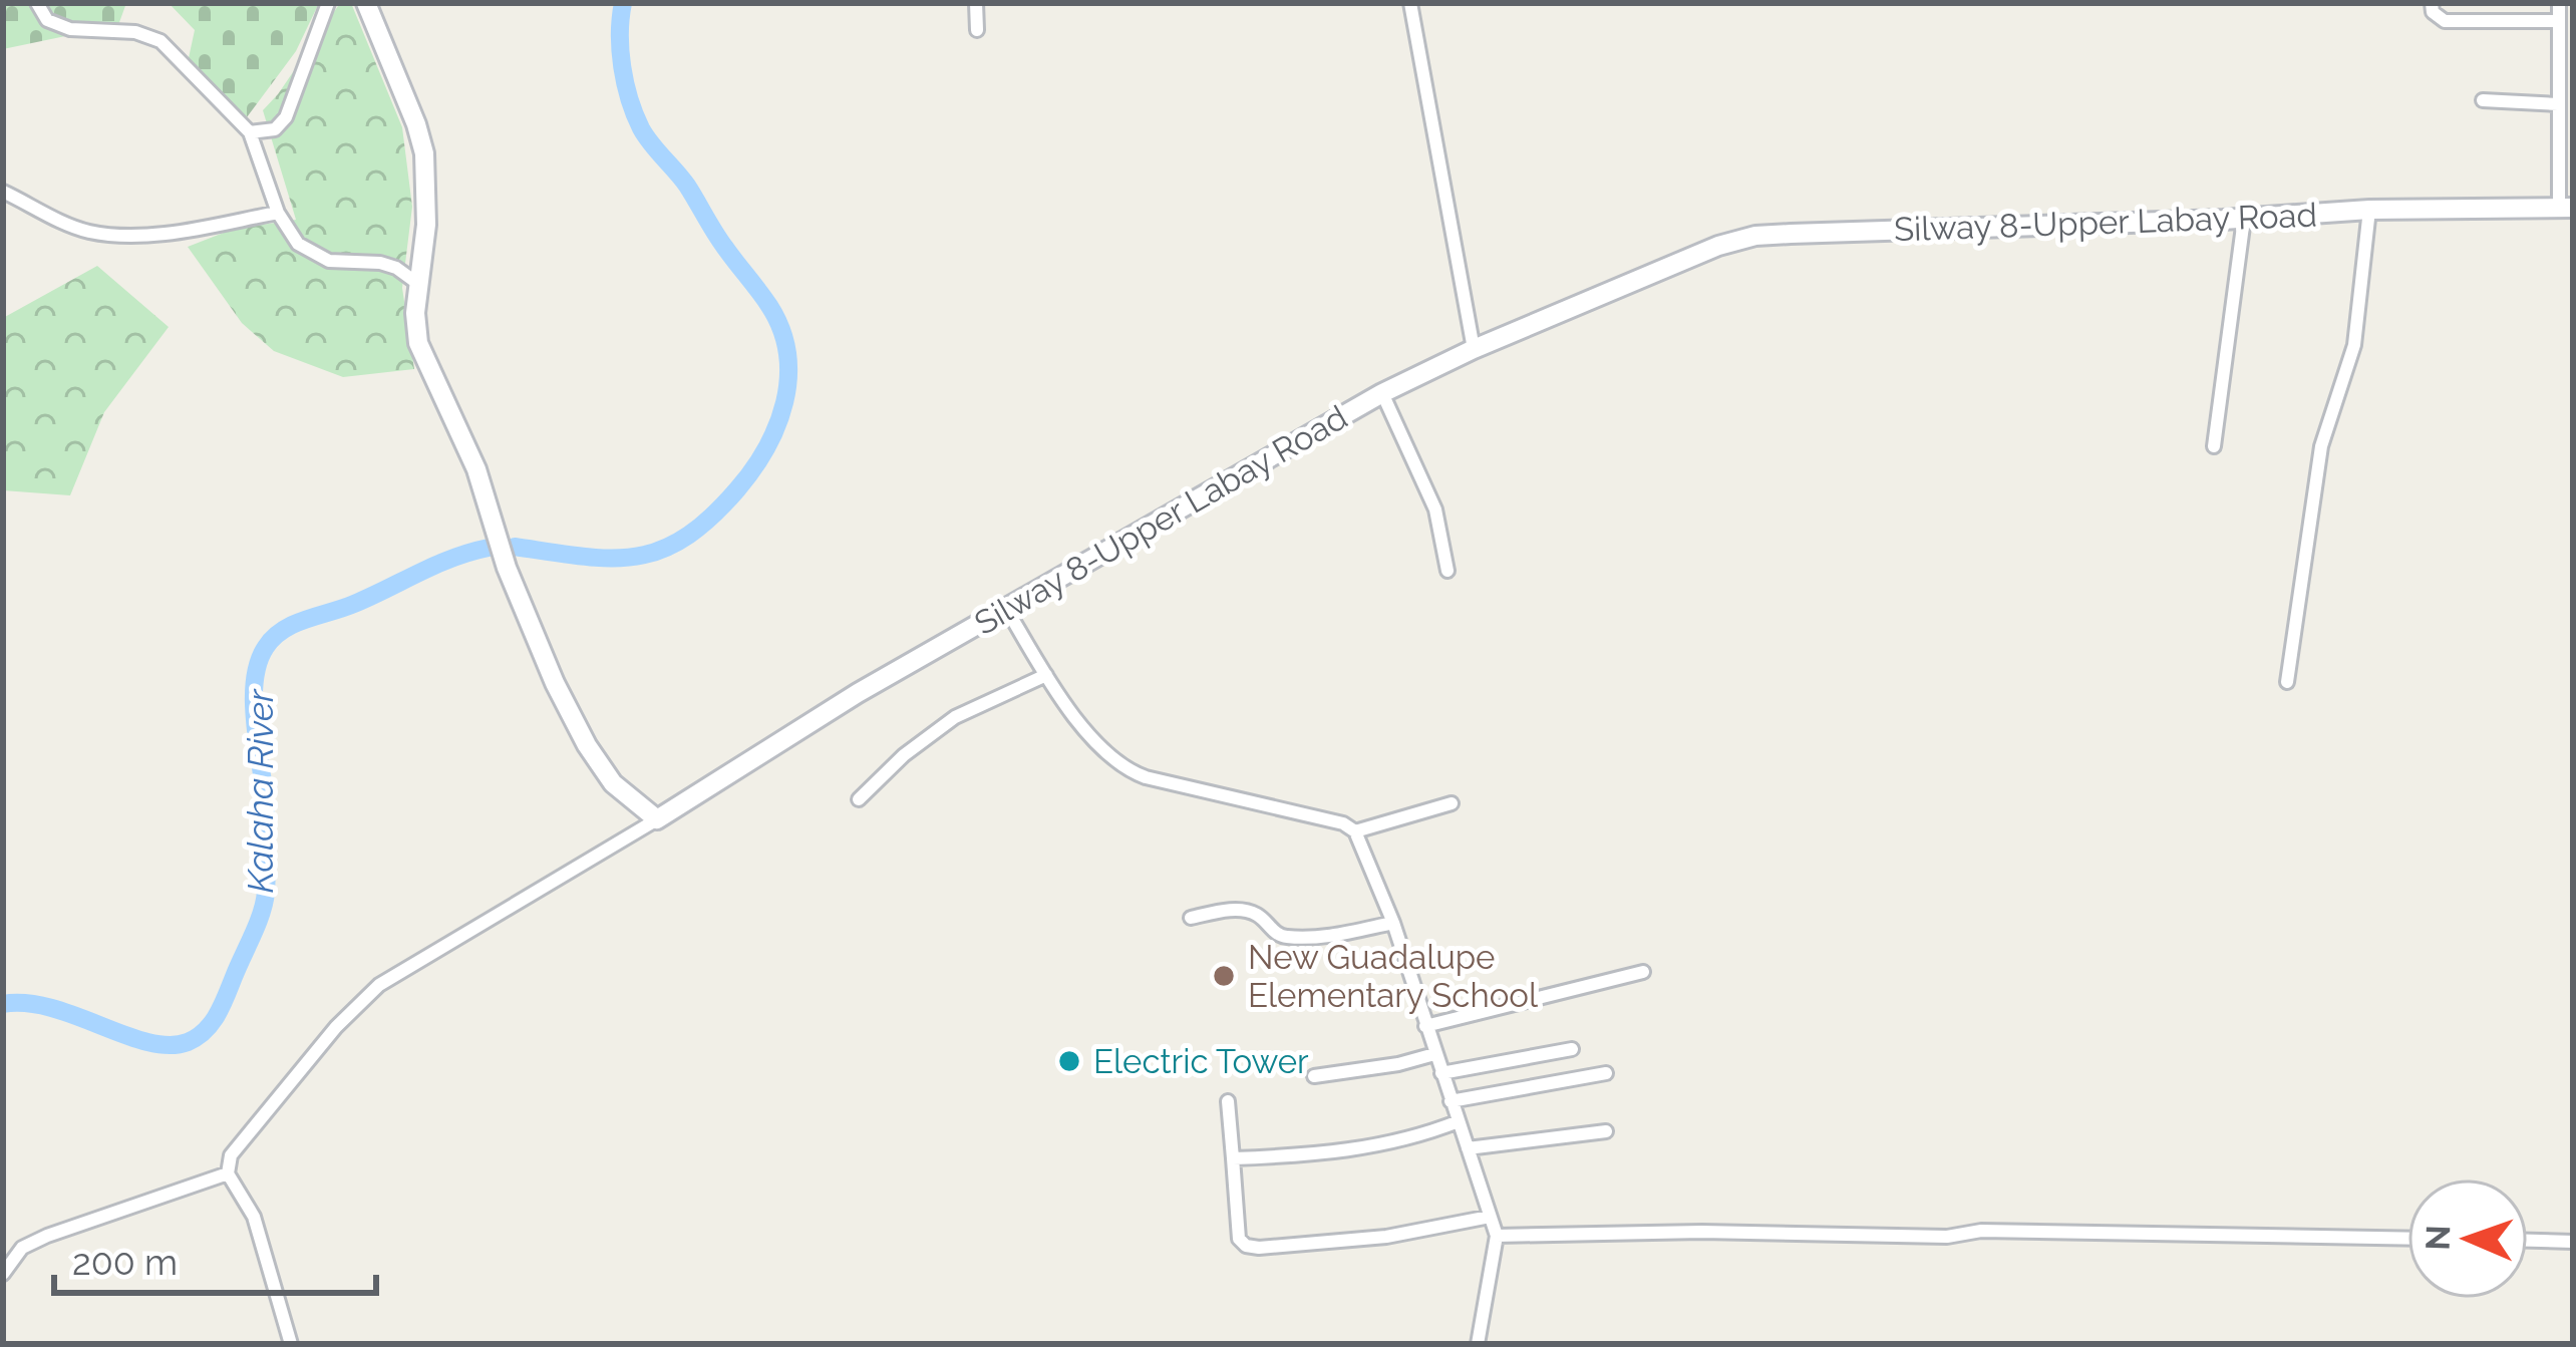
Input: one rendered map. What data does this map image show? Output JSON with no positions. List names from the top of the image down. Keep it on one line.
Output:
{"streets":{"main road":["Silway 8-Upper Labay Road"]},"water":["Kalaha River"],"places":["New Guadalupe Elementary School","Electric Tower"],"scale_bar":"200 m","north":"left"}
